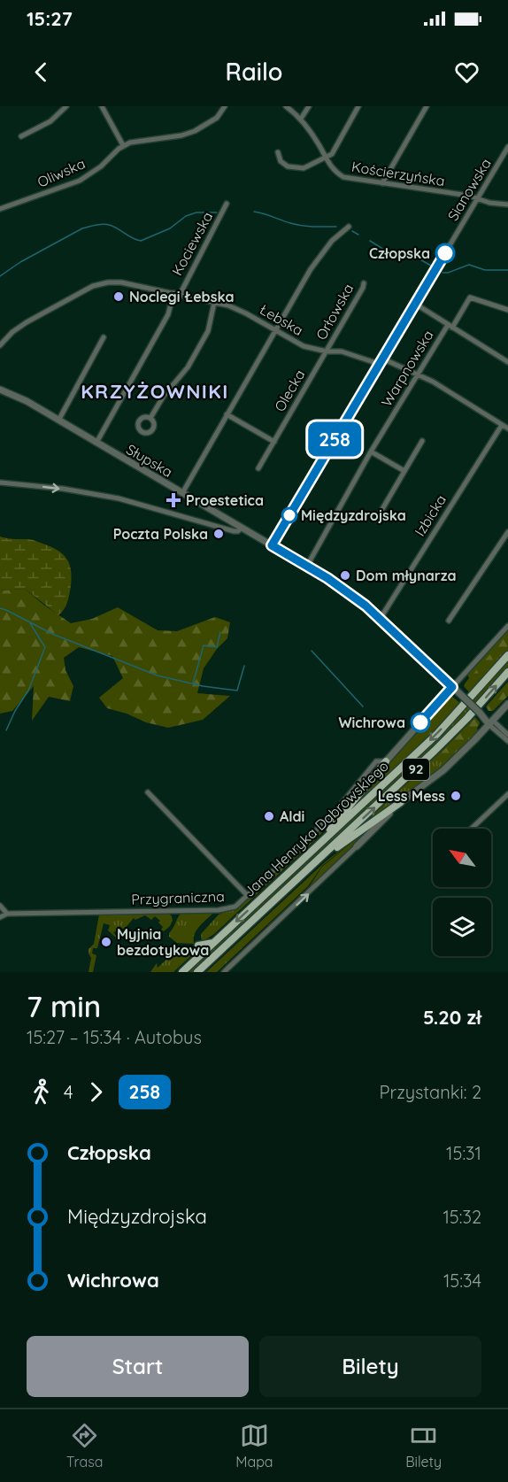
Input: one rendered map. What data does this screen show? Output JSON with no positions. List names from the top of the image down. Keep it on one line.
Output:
{"streets":{"main road":["92","Jana Henryka Dąbrowskiego"],"street":["Oliwska","Kościerzyńska","Sianowska","Kociewska","Orłowska","Łebska","Warpnowska","Olecka","Słupska","Izbicka","Przygraniczna"]},"crossings":[["Kościerzyńska","Sianowska"],["Sianowska","Łebska"],["Sianowska","Słupska"],["Kociewska","Łebska"],["Kociewska","Słupska"],["Orłowska","Łebska"],["Orłowska","Olecka"],["Łebska","Olecka"],["Warpnowska","Słupska"],["Słupska","Izbicka"]],"districts":["KRZYŻOWNIKI"],"places":{"other":["Człopska","Noclegi Łebska","Międzyzdrojska","Poczta Polska","Dom młynarza","Wichrowa","Less Mess","Aldi","Myjnia bezdotykowa"],"health":["Proestetica"]},"lines":["bus line 258"],"north":"top left","page":{"status":"15:27","header":"Railo","on_map":"258","heading":["7 min","15:27 – 15:34 · Autobus","5.20 zł"],"legs":["4","258","Przystanki: 2"],"list":[{"name":"Człopska","value":"15:31"},{"name":"Międzyzdrojska","value":"15:32"},{"name":"Wichrowa","value":"15:34"}],"buttons":["Start","Bilety"],"tabs":["Trasa","Mapa","Bilety"]}}
